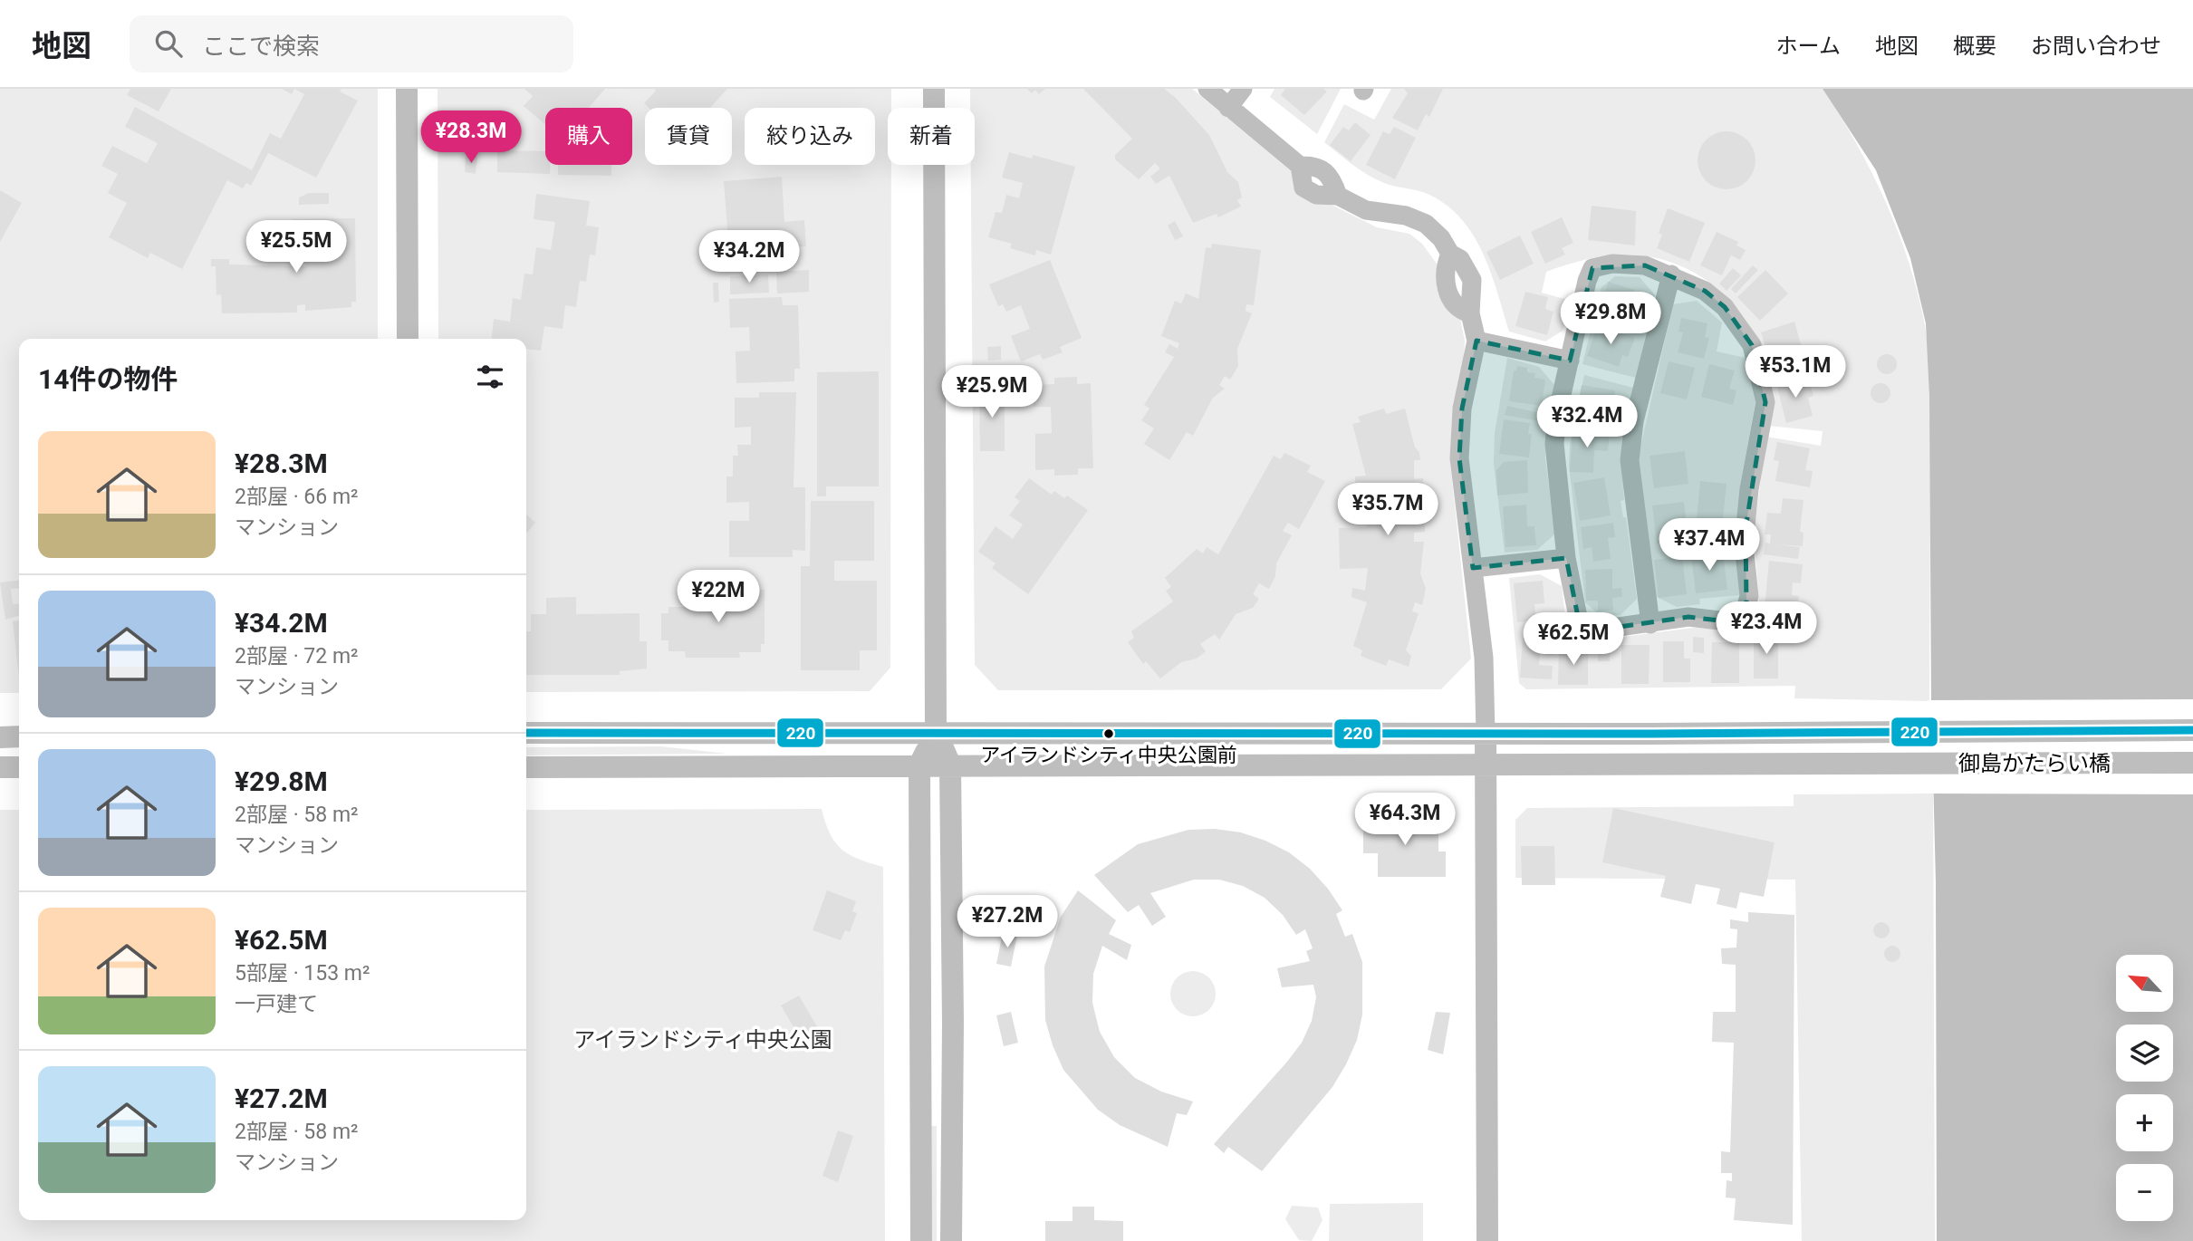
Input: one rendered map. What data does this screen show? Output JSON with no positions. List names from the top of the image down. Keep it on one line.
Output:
{"streets":{"street":["御島かたらい橋"]},"parks":["アイランドシティ中央公園"],"places":["アイランドシティ中央公園前"],"lines":["transit line 220"],"north":"top left","page":{"header":"地図","search":"ここで検索","nav":["ホーム","地図","概要","お問い合わせ"],"chip":["購入","賃貸","絞り込み","新着"],"price":["¥28.3M","¥25.5M","¥34.2M","¥29.8M","¥53.1M","¥25.9M","¥32.4M","¥35.7M","¥37.4M","¥22M","¥23.4M","¥62.5M","¥64.3M","¥27.2M"],"heading":"14件の物件","list":[{"name":"¥28.3M","note":"2部屋 · 66 m² · マンション"},{"name":"¥34.2M","note":"2部屋 · 72 m² · マンション"},{"name":"¥29.8M","note":"2部屋 · 58 m² · マンション"},{"name":"¥62.5M","note":"5部屋 · 153 m² · 一戸建て"},{"name":"¥27.2M","note":"2部屋 · 58 m² · マンション"}],"map_buttons":["+","−"]}}
